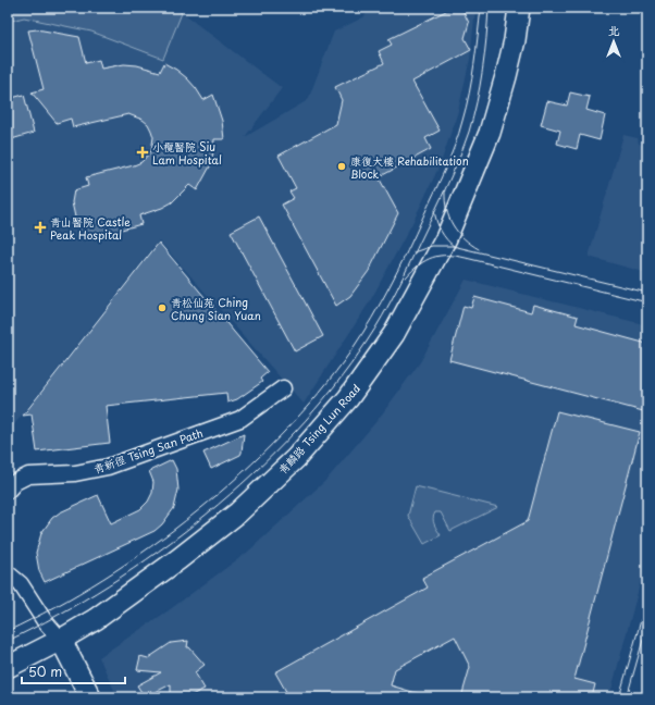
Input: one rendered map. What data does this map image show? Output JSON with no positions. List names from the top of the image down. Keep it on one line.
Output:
{"streets":{"street":["青麟路 Tsing Lun Road","青新徑 Tsing San Path"]},"places":{"health":["小欖醫院 Siu Lam Hospital","青山醫院 Castle Peak Hospital"],"other":["康復大樓 Rehabilitation Block","青松仙苑 Ching Chung Sian Yuan"]},"scale_bar":"50 m","north":"top"}
